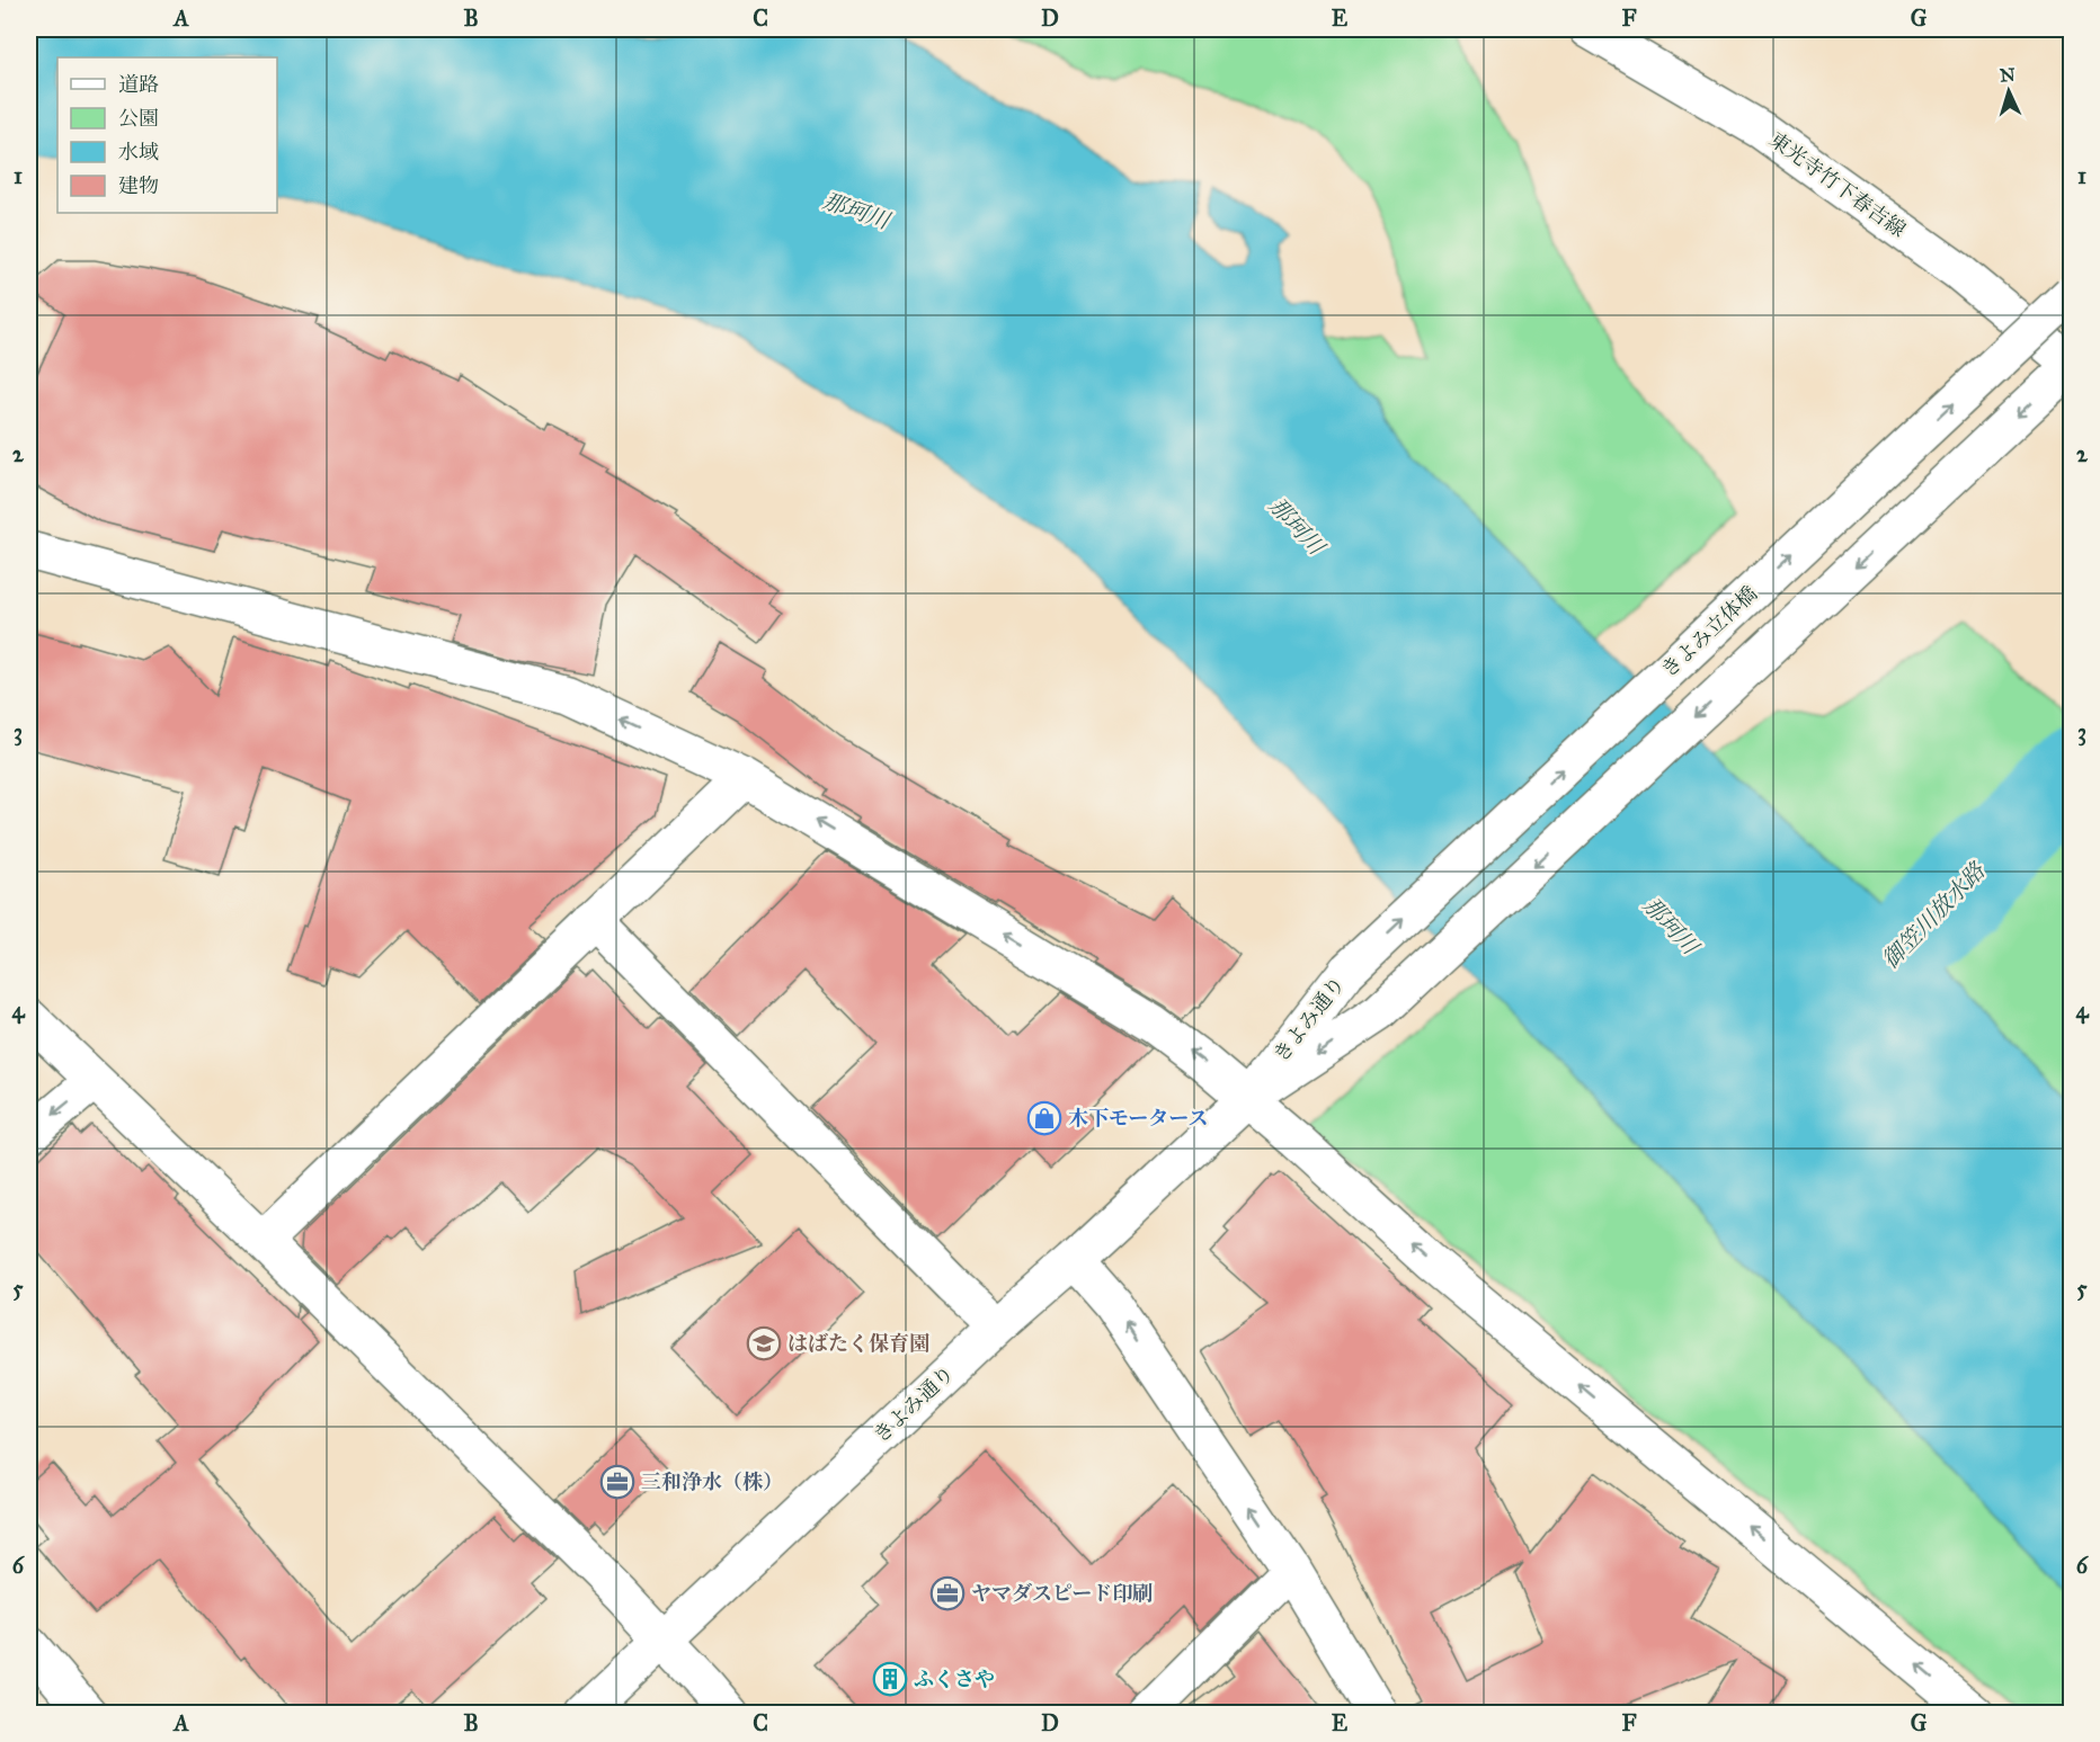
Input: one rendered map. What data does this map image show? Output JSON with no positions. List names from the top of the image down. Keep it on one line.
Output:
{"streets":{"main road":["東光寺竹下春吉線","きよみ立体橋","きよみ通り"]},"crossings":[["東光寺竹下春吉線","きよみ通り"],["きよみ立体橋","きよみ通り"]],"one_way":["きよみ立体橋","きよみ通り"],"water":["那珂川","御笠川放水路"],"places":{"shop":["木下モータース"],"school or university":["はばたく保育園"],"office":["三和浄水（株）","ヤマダスピード印刷"],"building":["ふくさや"]},"legend":["道路","公園","水域","建物"],"north":"top","grid":{"columns":["A","B","C","D","E","F","G"],"rows":["1","2","3","4","5","6"]}}
